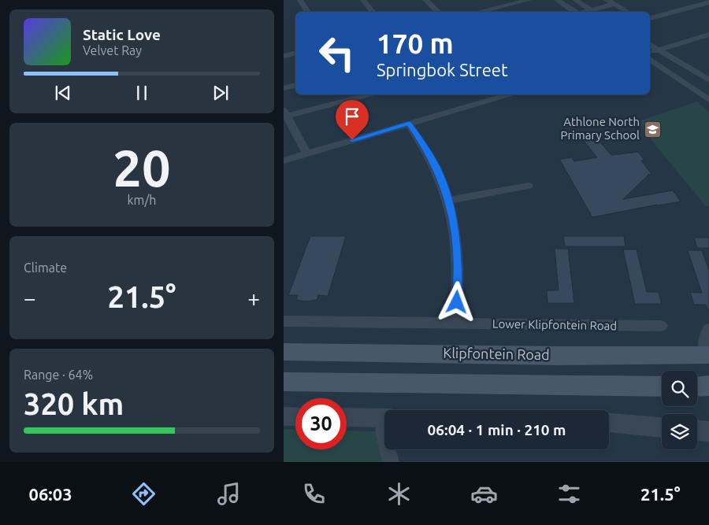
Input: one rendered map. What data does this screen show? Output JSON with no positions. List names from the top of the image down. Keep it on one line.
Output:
{"streets":{"main road":["Klipfontein Road"],"street":["Lower Klipfontein Road"]},"places":{"school or university":["Athlone North Primary School"]},"page":{"turn":["170 m","Springbok Street"],"song":["Static Love","Velvet Ray"],"tile":[["20","km/h"],"Climate",["Range · 64%","320 km"]],"heat":["−","21.5°","+"],"limit":"30","trip":"06:04 · 1 min · 210 m","tabs":["06:03","21.5°"]}}
